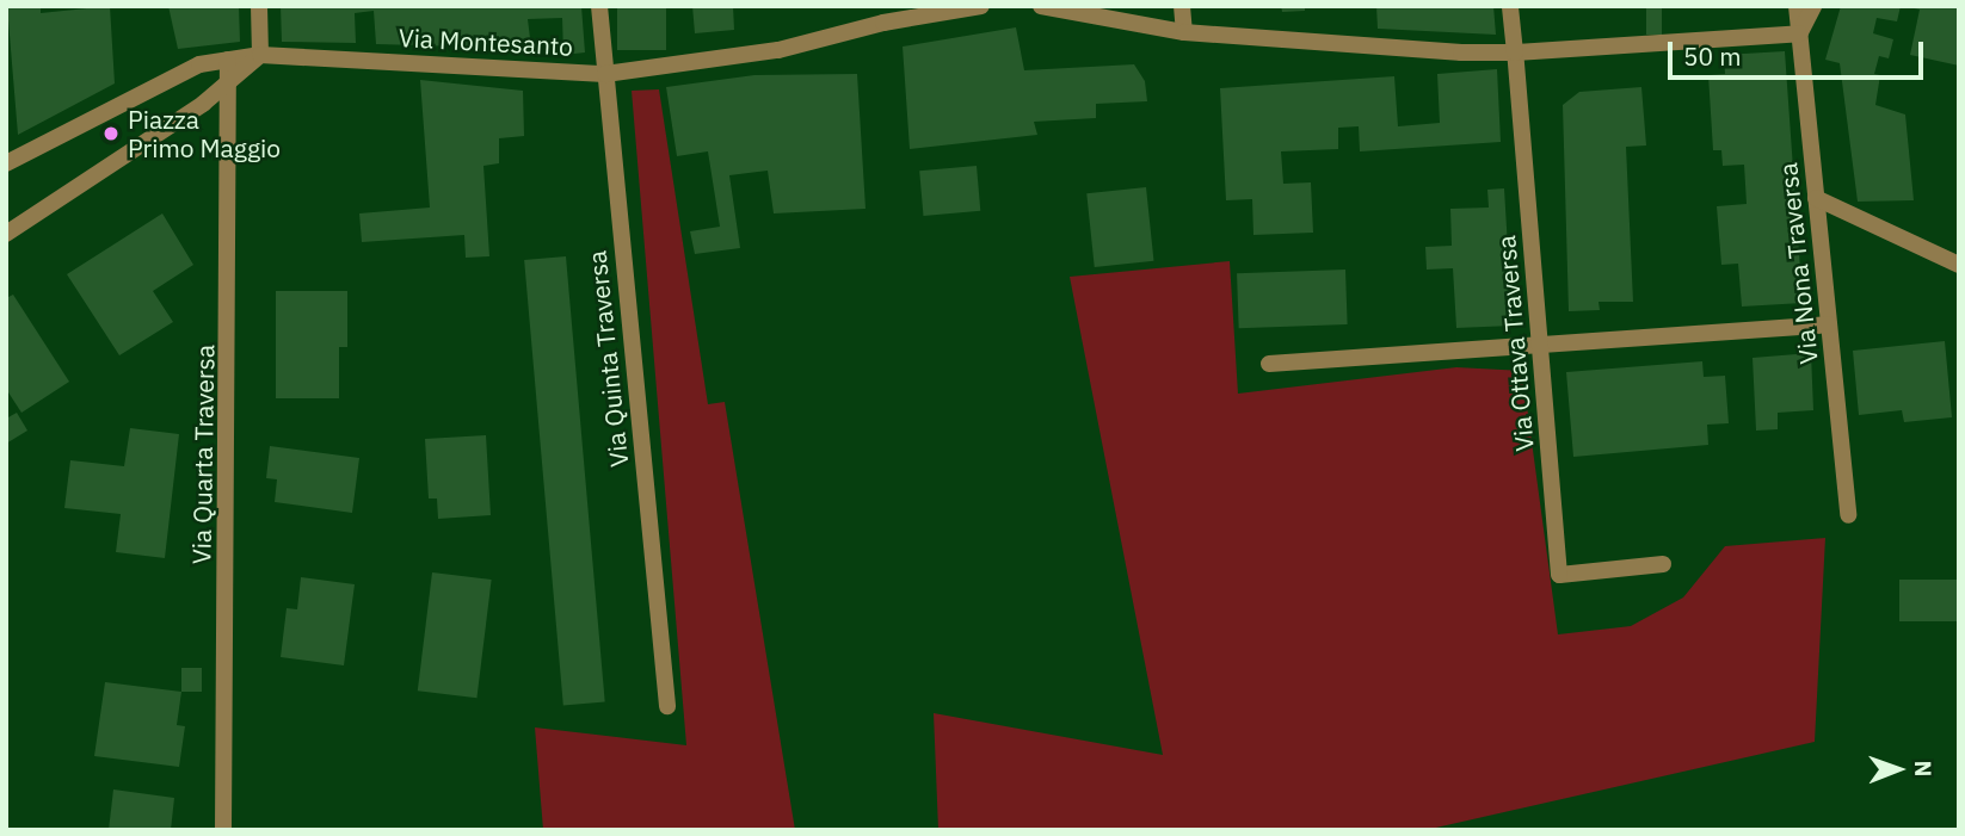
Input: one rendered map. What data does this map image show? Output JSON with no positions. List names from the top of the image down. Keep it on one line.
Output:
{"streets":{"street":["Via Montesanto","Via Nona Traversa","Via Ottava Traversa","Via Quinta Traversa","Via Quarta Traversa"]},"crossings":[["Via Montesanto","Via Quinta Traversa"],["Via Montesanto","Via Quarta Traversa"]],"places":["Piazza Primo Maggio"],"scale_bar":"50 m","north":"right"}
